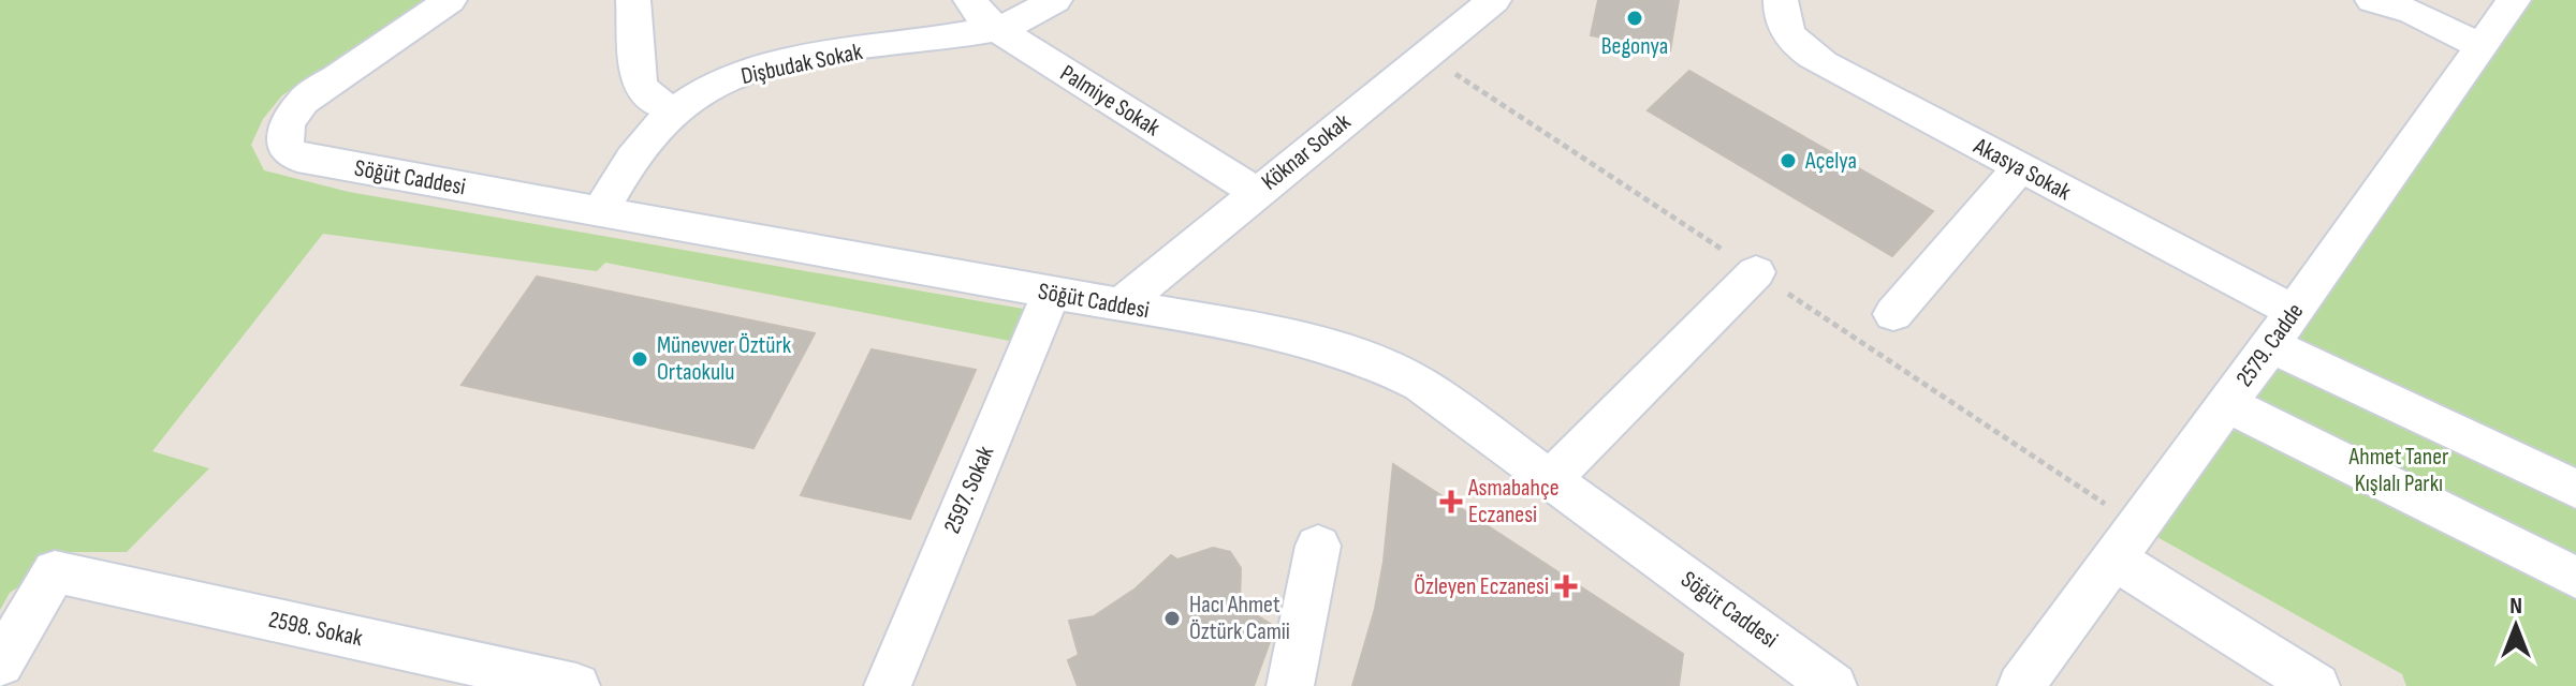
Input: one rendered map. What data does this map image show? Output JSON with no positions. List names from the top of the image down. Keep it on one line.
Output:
{"streets":{"street":["Dişbudak Sokak","Palmiye Sokak","Köknar Sokak","Akasya Sokak","Söğüt Caddesi","2579. Cadde","2597. Sokak","2598. Sokak"]},"crossings":[["Dişbudak Sokak","Palmiye Sokak"],["Dişbudak Sokak","Söğüt Caddesi"],["Palmiye Sokak","Köknar Sokak"],["Köknar Sokak","Söğüt Caddesi"],["Akasya Sokak","2579. Cadde"],["Söğüt Caddesi","2597. Sokak"]],"parks":["Ahmet Taner Kışlalı Parkı"],"places":{"other":["Begonya","Açelya","Münevver Öztürk Ortaokulu","Hacı Ahmet Öztürk Camii"],"health":["Asmabahçe Eczanesi","Özleyen Eczanesi"]},"north":"top"}
